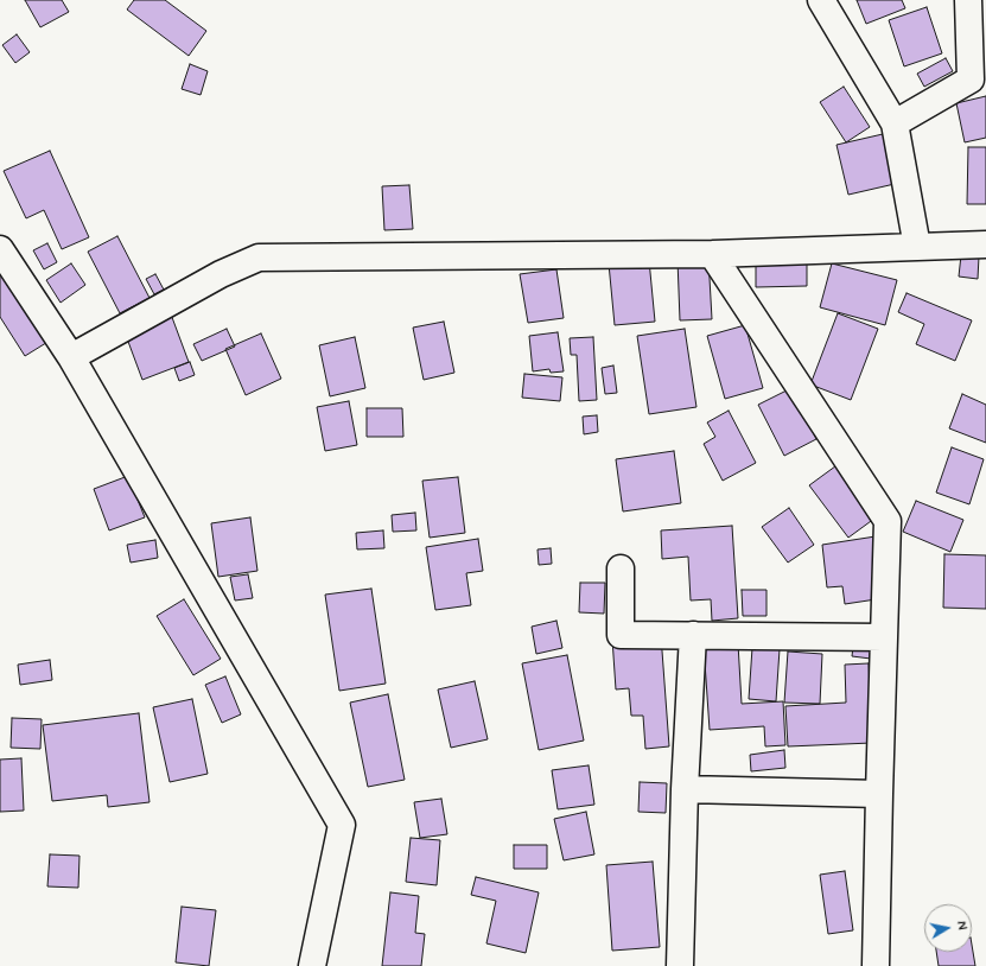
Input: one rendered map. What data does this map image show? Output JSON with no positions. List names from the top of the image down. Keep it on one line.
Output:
{"north":"right"}
